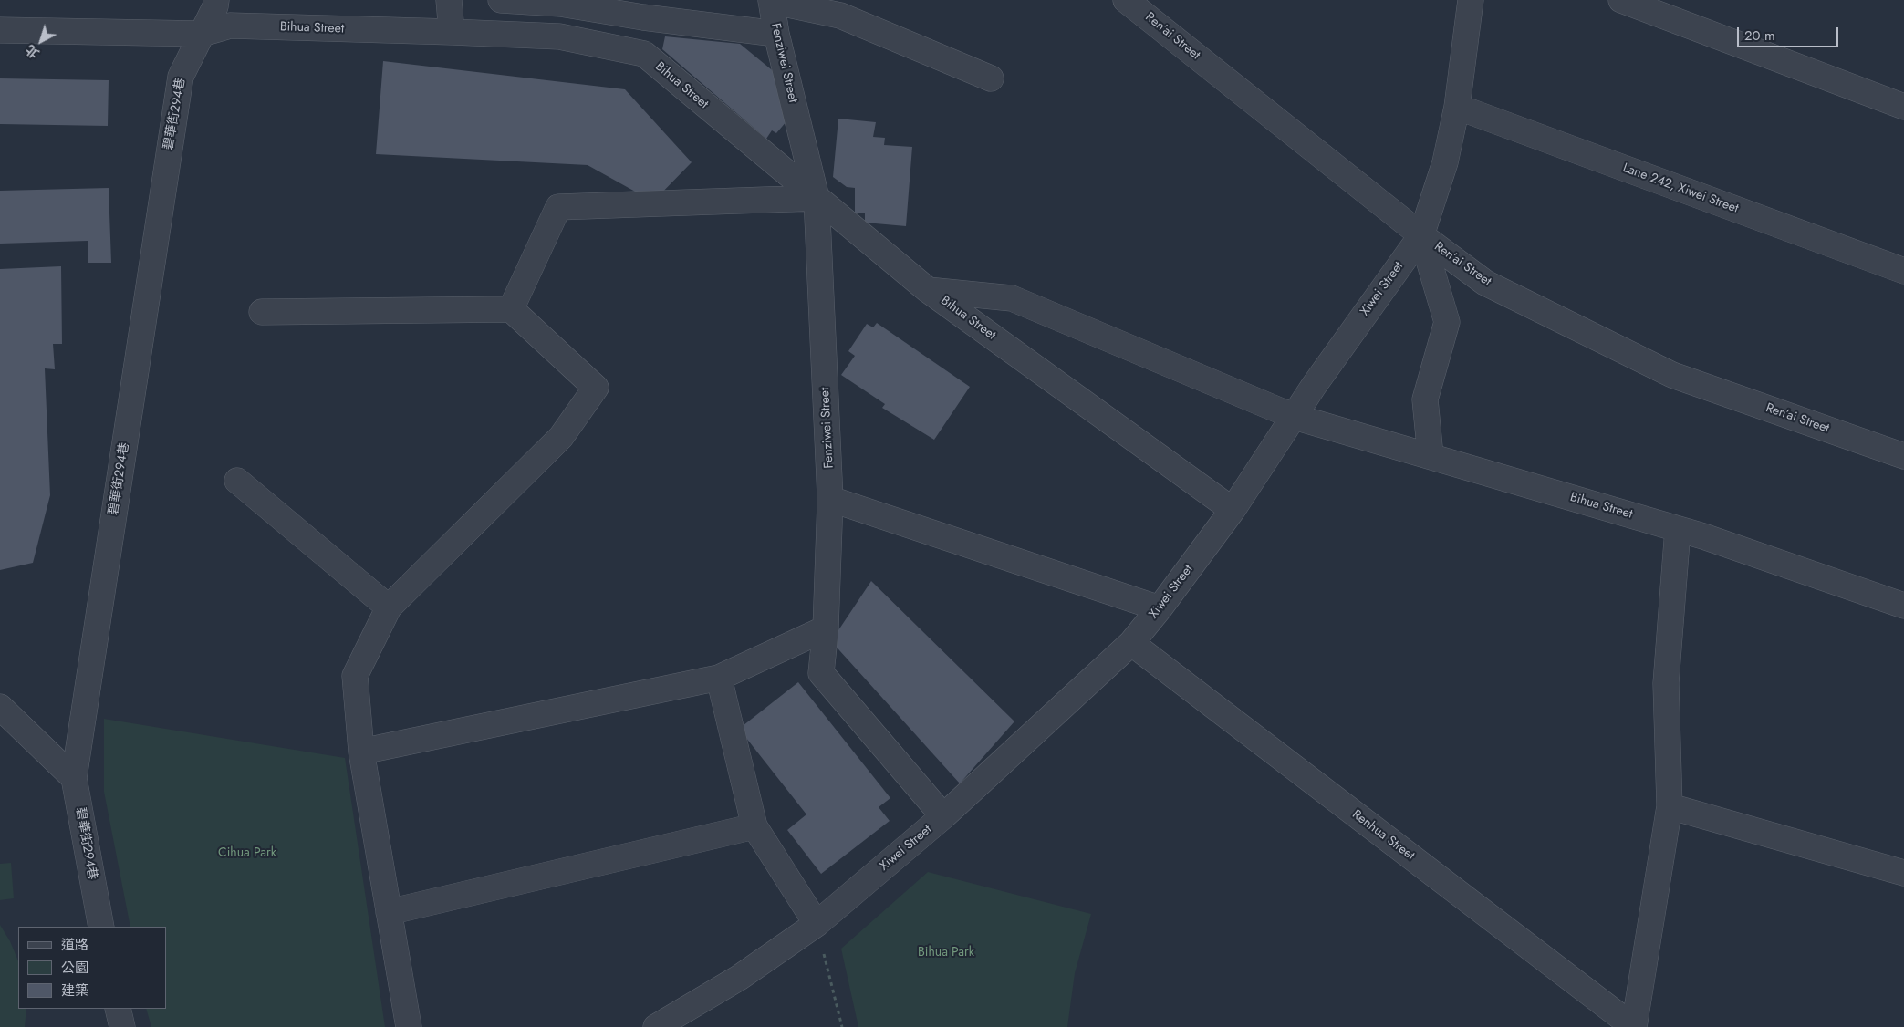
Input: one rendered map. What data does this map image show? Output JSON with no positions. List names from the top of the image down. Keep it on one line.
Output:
{"streets":{"street":["Bihua Street","Ren’ai Street","Fenziwei Street","碧華街294巷","Lane 242, Xiwei Street","Xiwei Street","Renhua Street"]},"crossings":[["Bihua Street","Fenziwei Street"],["Bihua Street","碧華街294巷"],["Bihua Street","Xiwei Street"],["Ren’ai Street","Xiwei Street"],["Fenziwei Street","Xiwei Street"],["Lane 242, Xiwei Street","Xiwei Street"],["Xiwei Street","Renhua Street"]],"parks":["Cihua Park","Bihua Park"],"legend":["道路","公園","建築"],"scale_bar":"20 m","north":"bottom left"}
